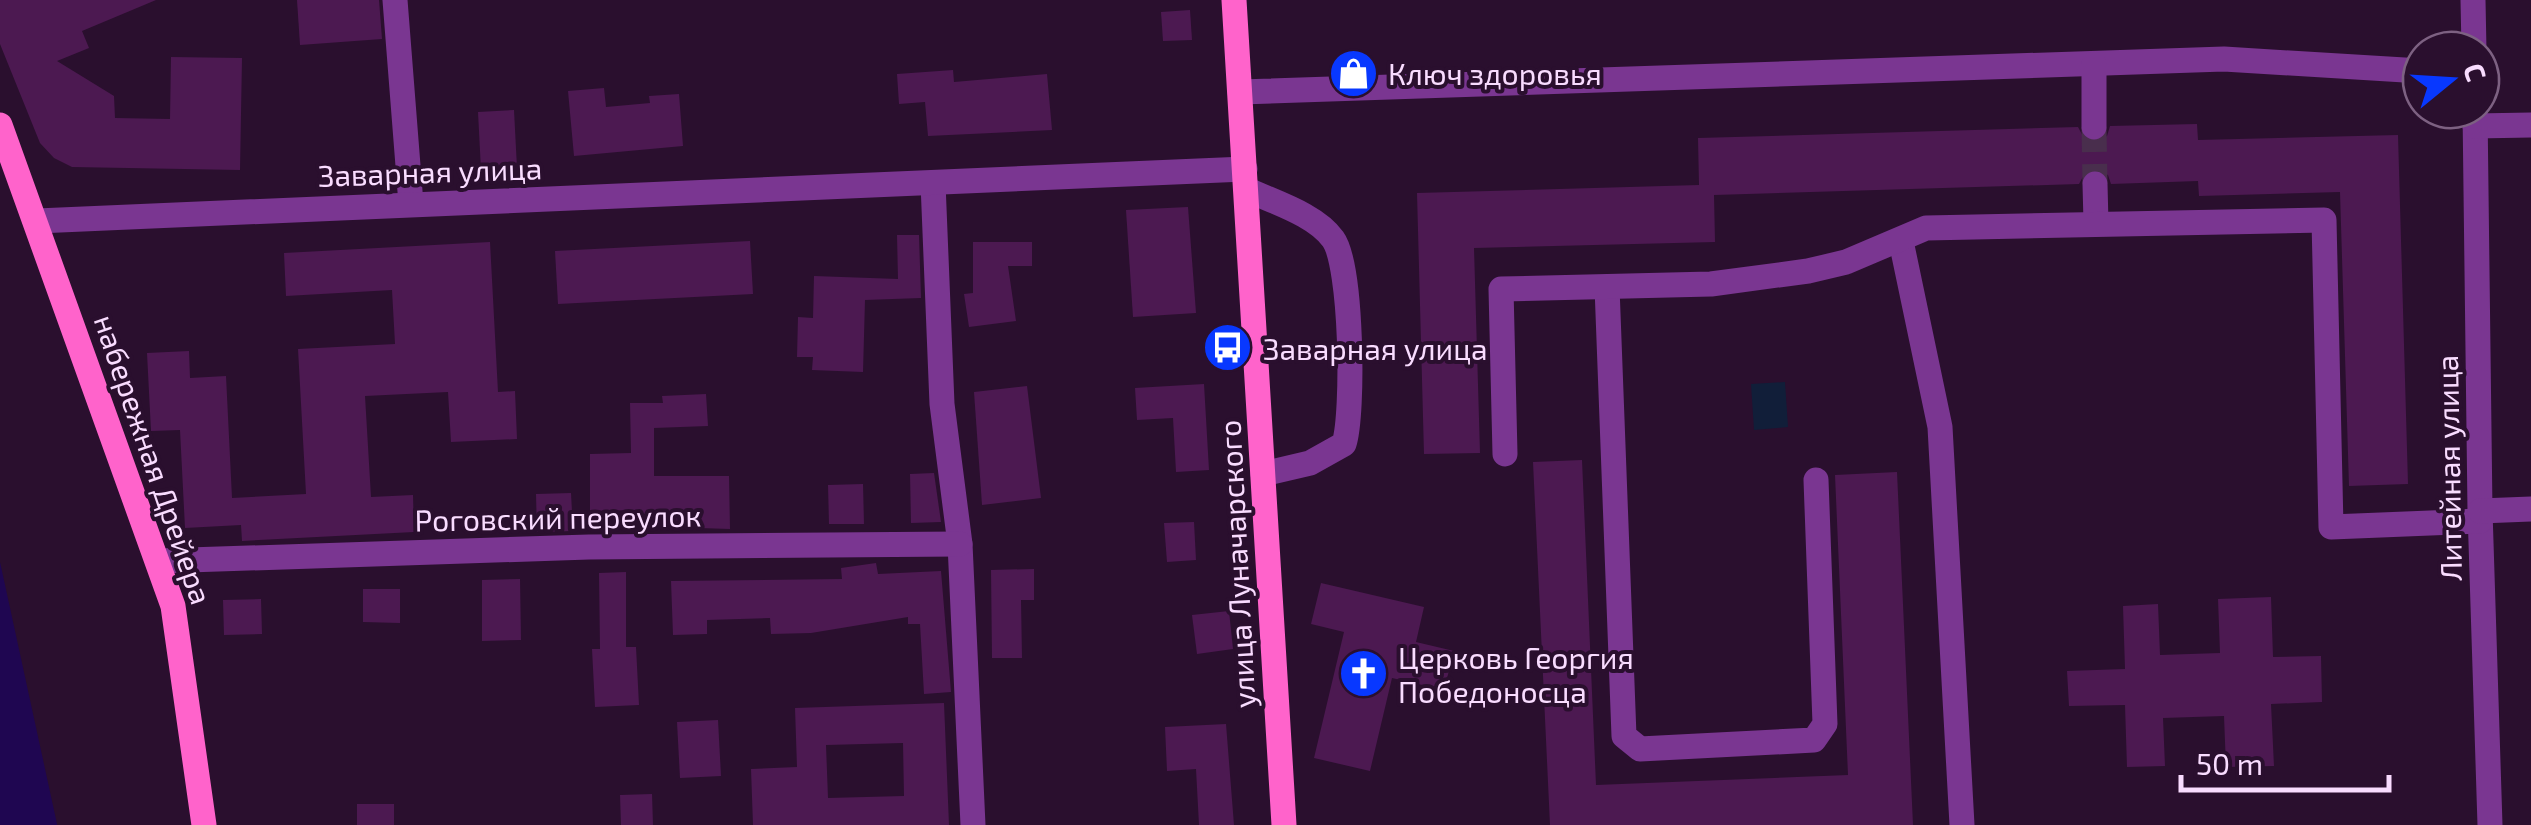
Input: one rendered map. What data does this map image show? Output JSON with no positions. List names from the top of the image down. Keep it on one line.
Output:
{"streets":{"main road":["набережная Дрейера","улица Луначарского"],"street":["Заварная улица","Литейная улица","Роговский переулок"]},"crossings":[["Заварная улица","набережная Дрейера"],["Заварная улица","улица Луначарского"],["набережная Дрейера","Роговский переулок"]],"places":{"shop":["Ключ здоровья"],"bus stop":["Заварная улица"],"church":["Церковь Георгия Победоносца"]},"scale_bar":"50 m","north":"right"}
